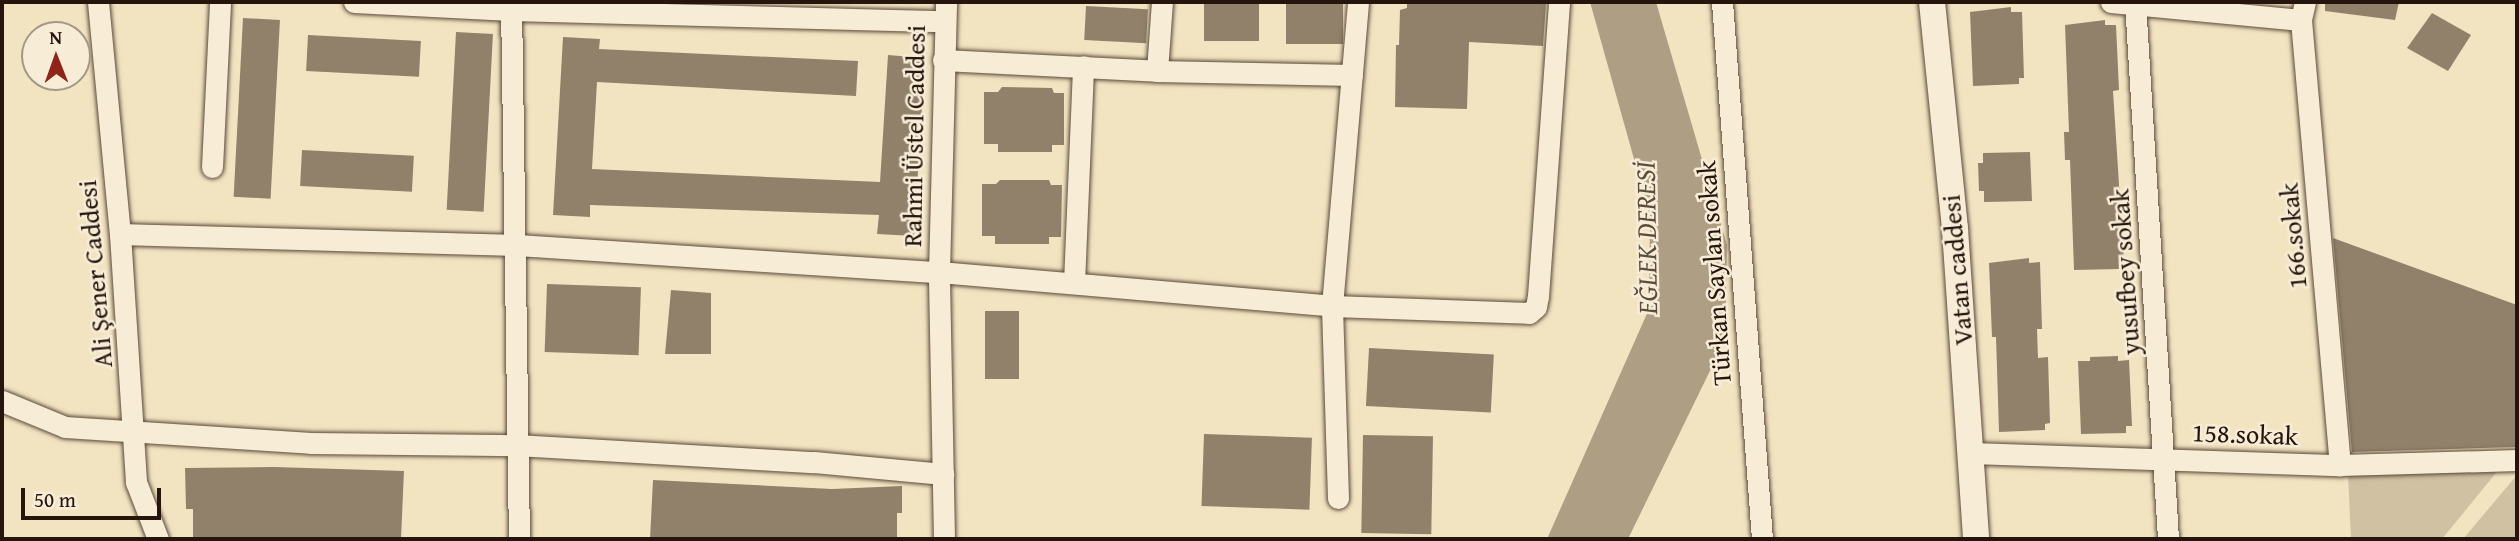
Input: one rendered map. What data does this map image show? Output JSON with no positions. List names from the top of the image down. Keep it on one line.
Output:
{"streets":{"street":["Rahmi Üstel Caddesi","166.sokak","Vatan caddesi","yusufbey sokak","Türkan Saylan sokak","Ali Şener Caddesi","158.sokak"]},"crossings":[["166.sokak","158.sokak"],["Vatan caddesi","158.sokak"],["yusufbey sokak","158.sokak"]],"water":["EĞLEK DERESİ"],"scale_bar":"50 m","north":"top"}
